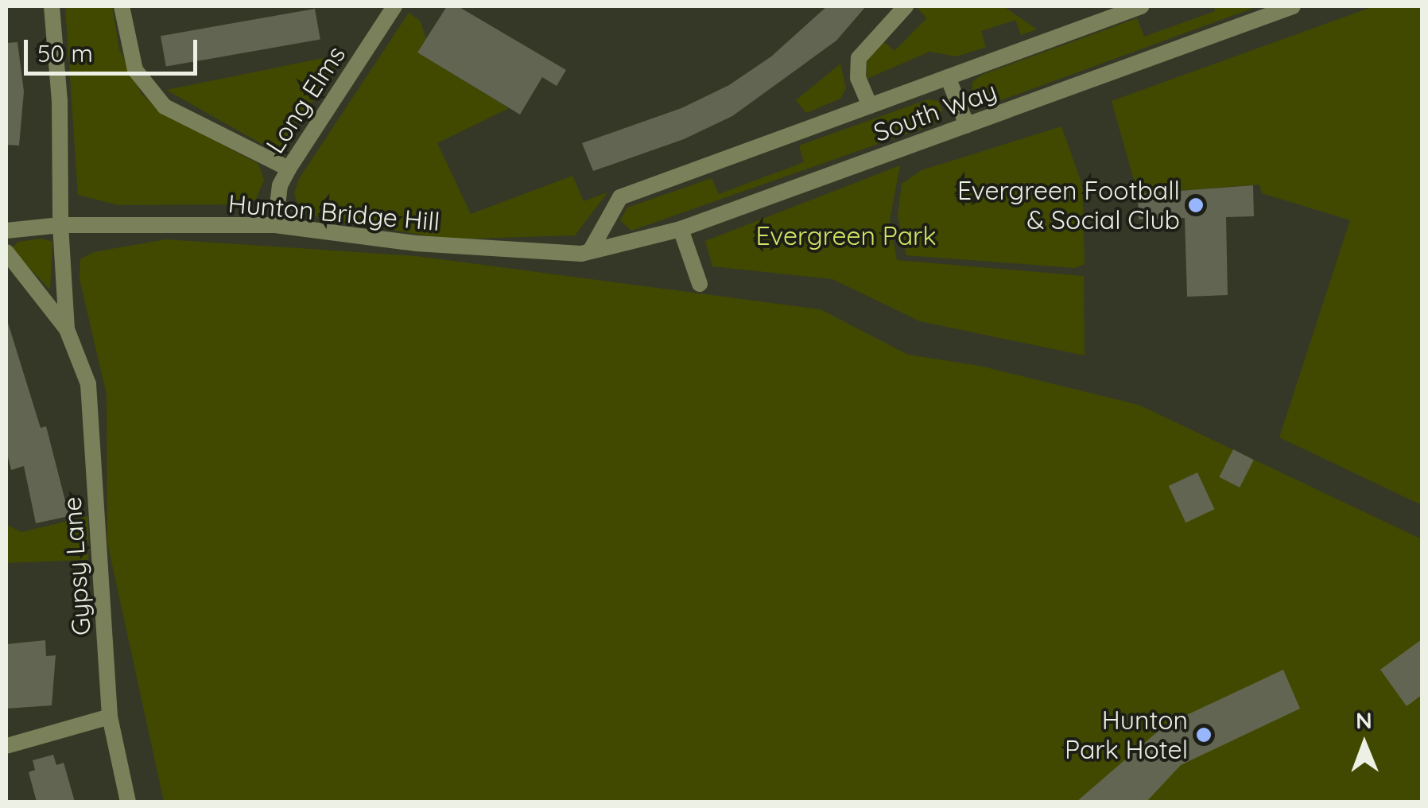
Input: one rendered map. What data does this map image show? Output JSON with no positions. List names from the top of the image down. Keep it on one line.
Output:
{"streets":{"street":["Long Elms","South Way","Hunton Bridge Hill","Gypsy Lane"]},"crossings":[["Long Elms","Hunton Bridge Hill"],["South Way","Hunton Bridge Hill"],["Hunton Bridge Hill","Gypsy Lane"]],"parks":["Evergreen Park"],"places":["Evergreen Football & Social Club","Hunton Park Hotel"],"scale_bar":"50 m","north":"top"}
